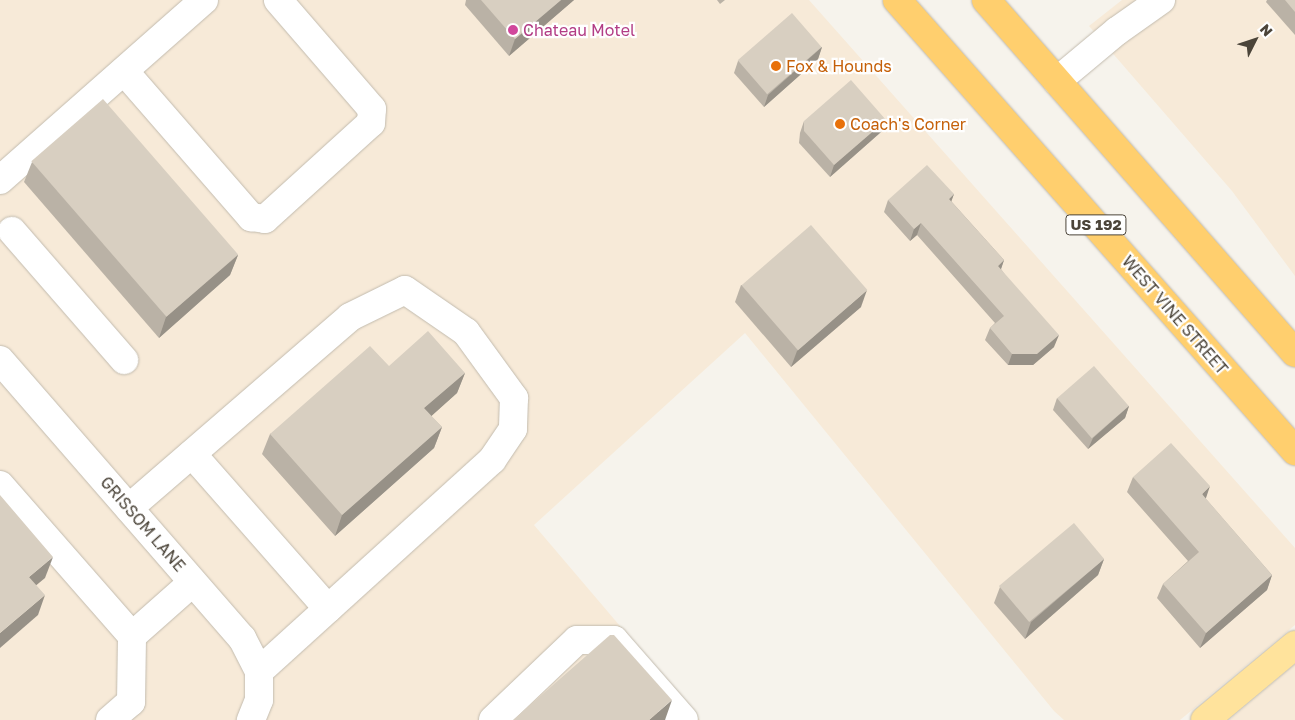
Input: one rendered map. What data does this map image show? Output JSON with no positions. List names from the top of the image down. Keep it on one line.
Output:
{"streets":{"highway":["US 192","WEST VINE STREET"],"street":["GRISSOM LANE"]},"places":["Chateau Motel","Fox & Hounds","Coach's Corner"],"north":"top right"}
